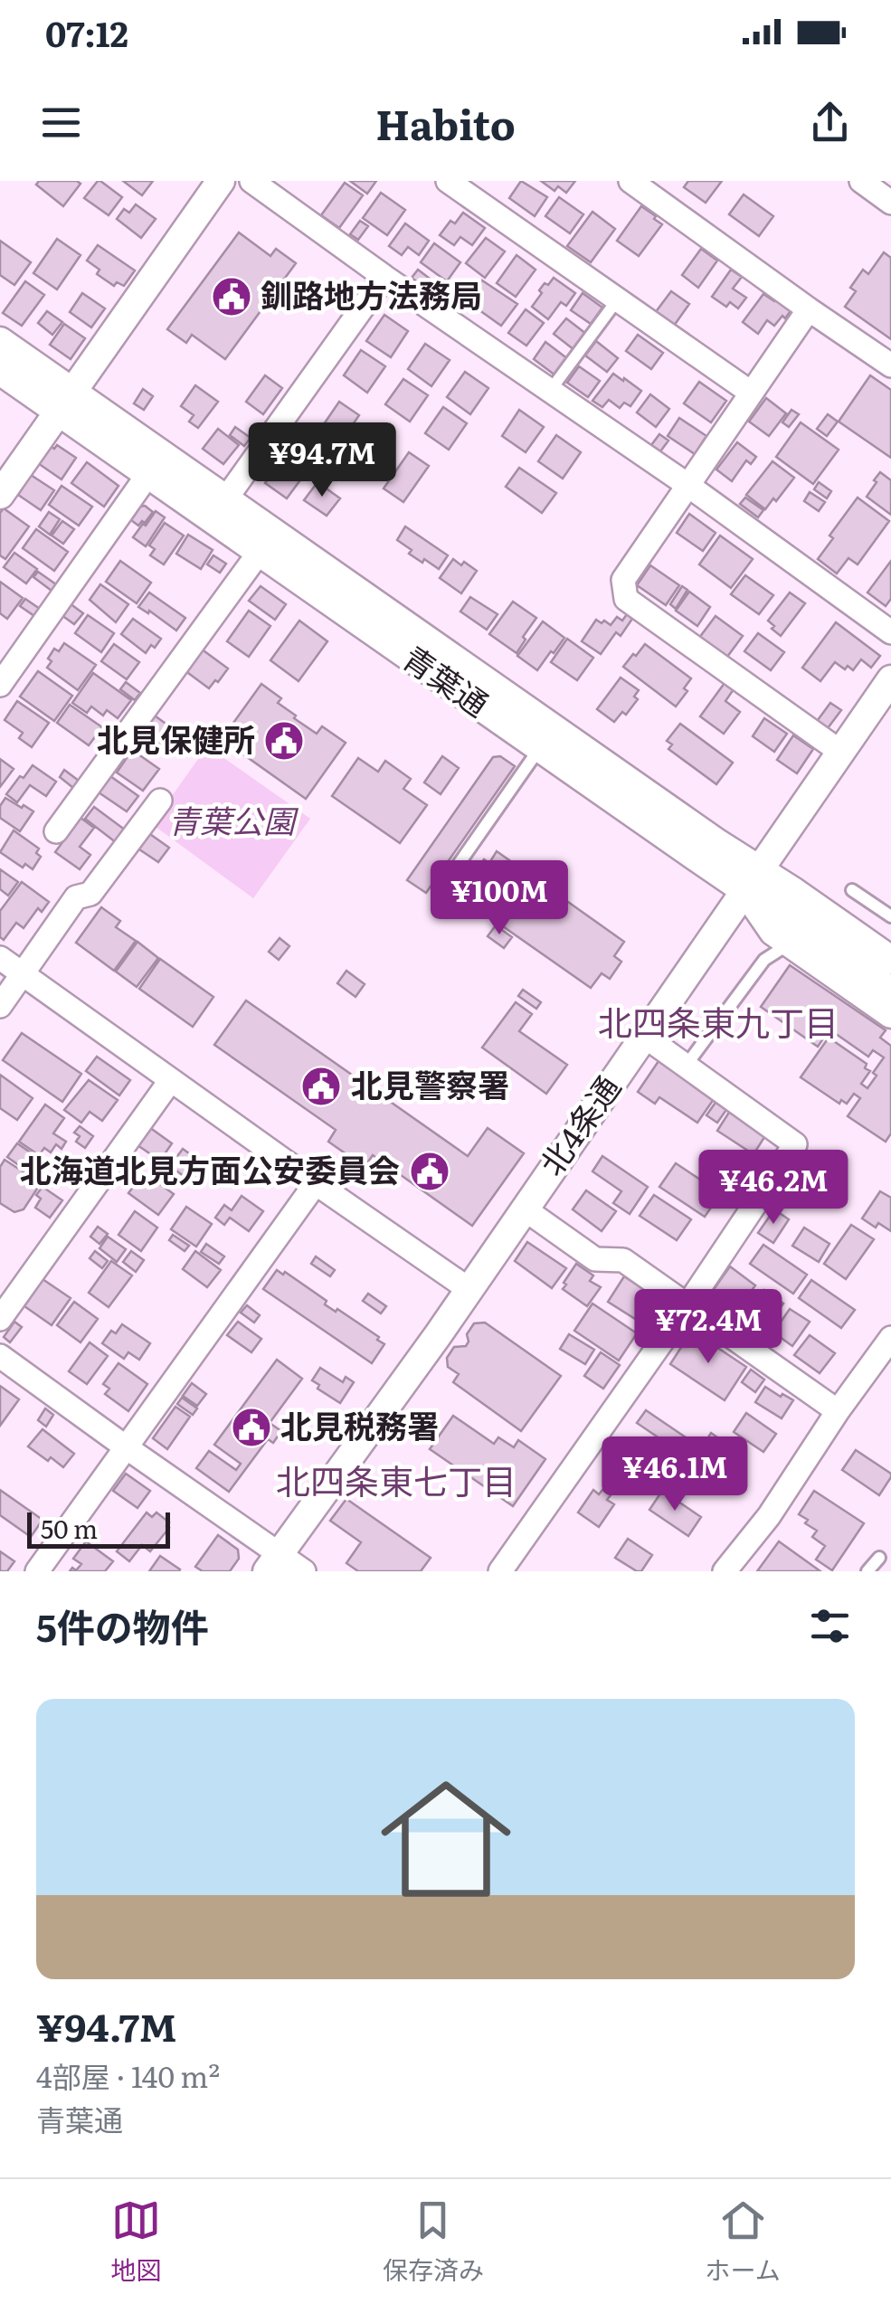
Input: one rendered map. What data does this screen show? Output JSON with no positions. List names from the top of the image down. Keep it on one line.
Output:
{"streets":{"street":["青葉通","北4条通"]},"crossings":[["青葉通","北4条通"]],"districts":["北四条東九丁目","北四条東七丁目"],"parks":["青葉公園"],"places":{"public building":["釧路地方法務局","北見保健所","北見警察署","北海道北見方面公安委員会","北見税務署"]},"scale_bar":"50 m","page":{"status":"07:12","header":"Habito","price":["¥94.7M","¥100M","¥46.2M","¥72.4M","¥46.1M"],"scale":"50 m","heading":"5件の物件","list":[{"name":"¥94.7M","note":"4部屋 · 140 m² · 青葉通"}],"tabs":["地図","保存済み","ホーム"]}}
